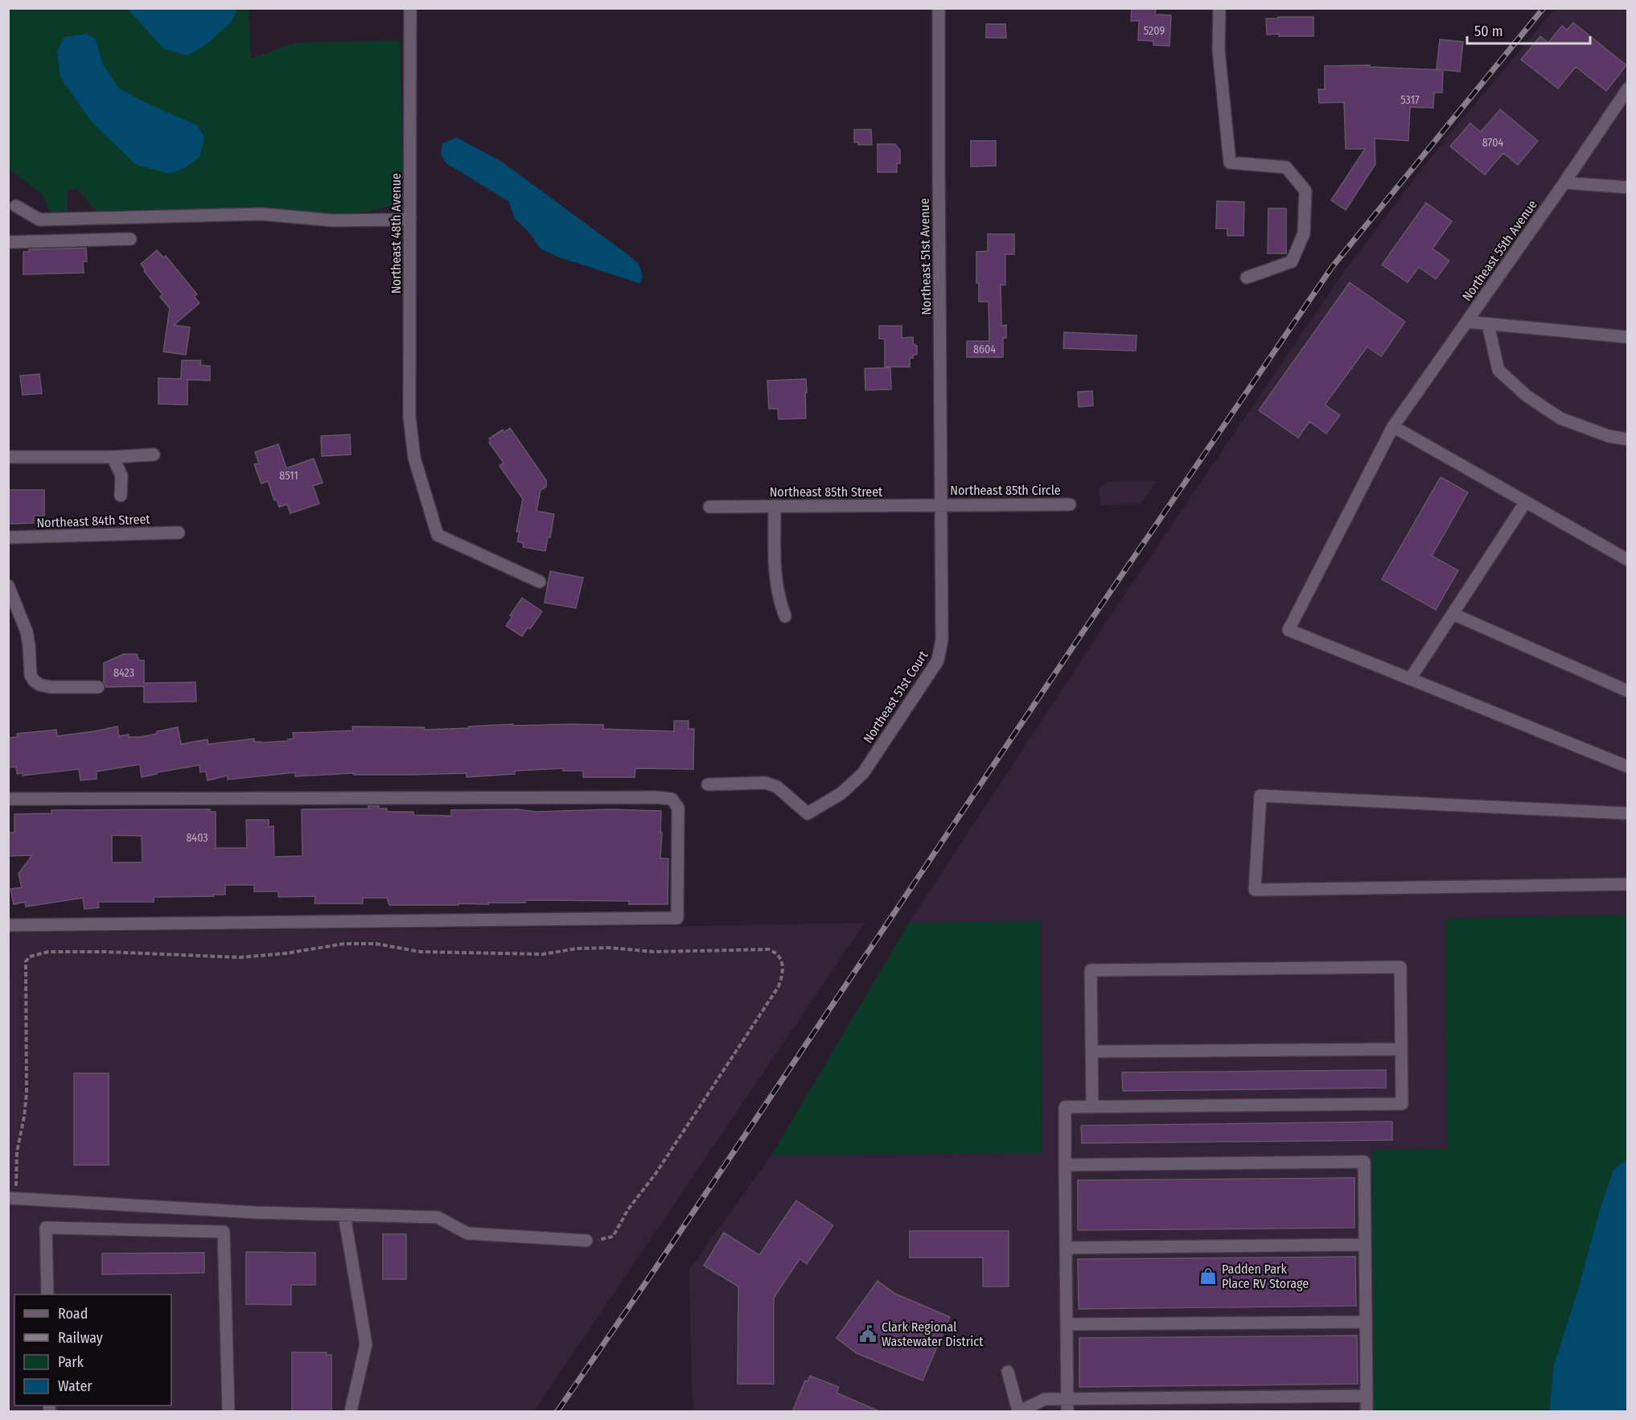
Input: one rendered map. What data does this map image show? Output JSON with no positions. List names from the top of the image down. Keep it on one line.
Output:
{"streets":{"street":["Northeast 48th Avenue","Northeast 55th Avenue","Northeast 51st Avenue","Northeast 85th Circle","Northeast 85th Street","Northeast 84th Street","Northeast 51st Court"]},"crossings":[["Northeast 51st Avenue","Northeast 85th Circle"],["Northeast 51st Avenue","Northeast 85th Street"],["Northeast 51st Avenue","Northeast 51st Court"],["Northeast 85th Circle","Northeast 85th Street"],["Northeast 85th Circle","Northeast 51st Court"],["Northeast 85th Street","Northeast 51st Court"]],"places":{"shop":["Padden Park Place RV Storage"],"public building":["Clark Regional Wastewater District"]},"house_numbers":["5209","5317","8704","8604","8511","8423","8403"],"legend":["Road","Railway","Park","Water"],"scale_bar":"50 m"}
